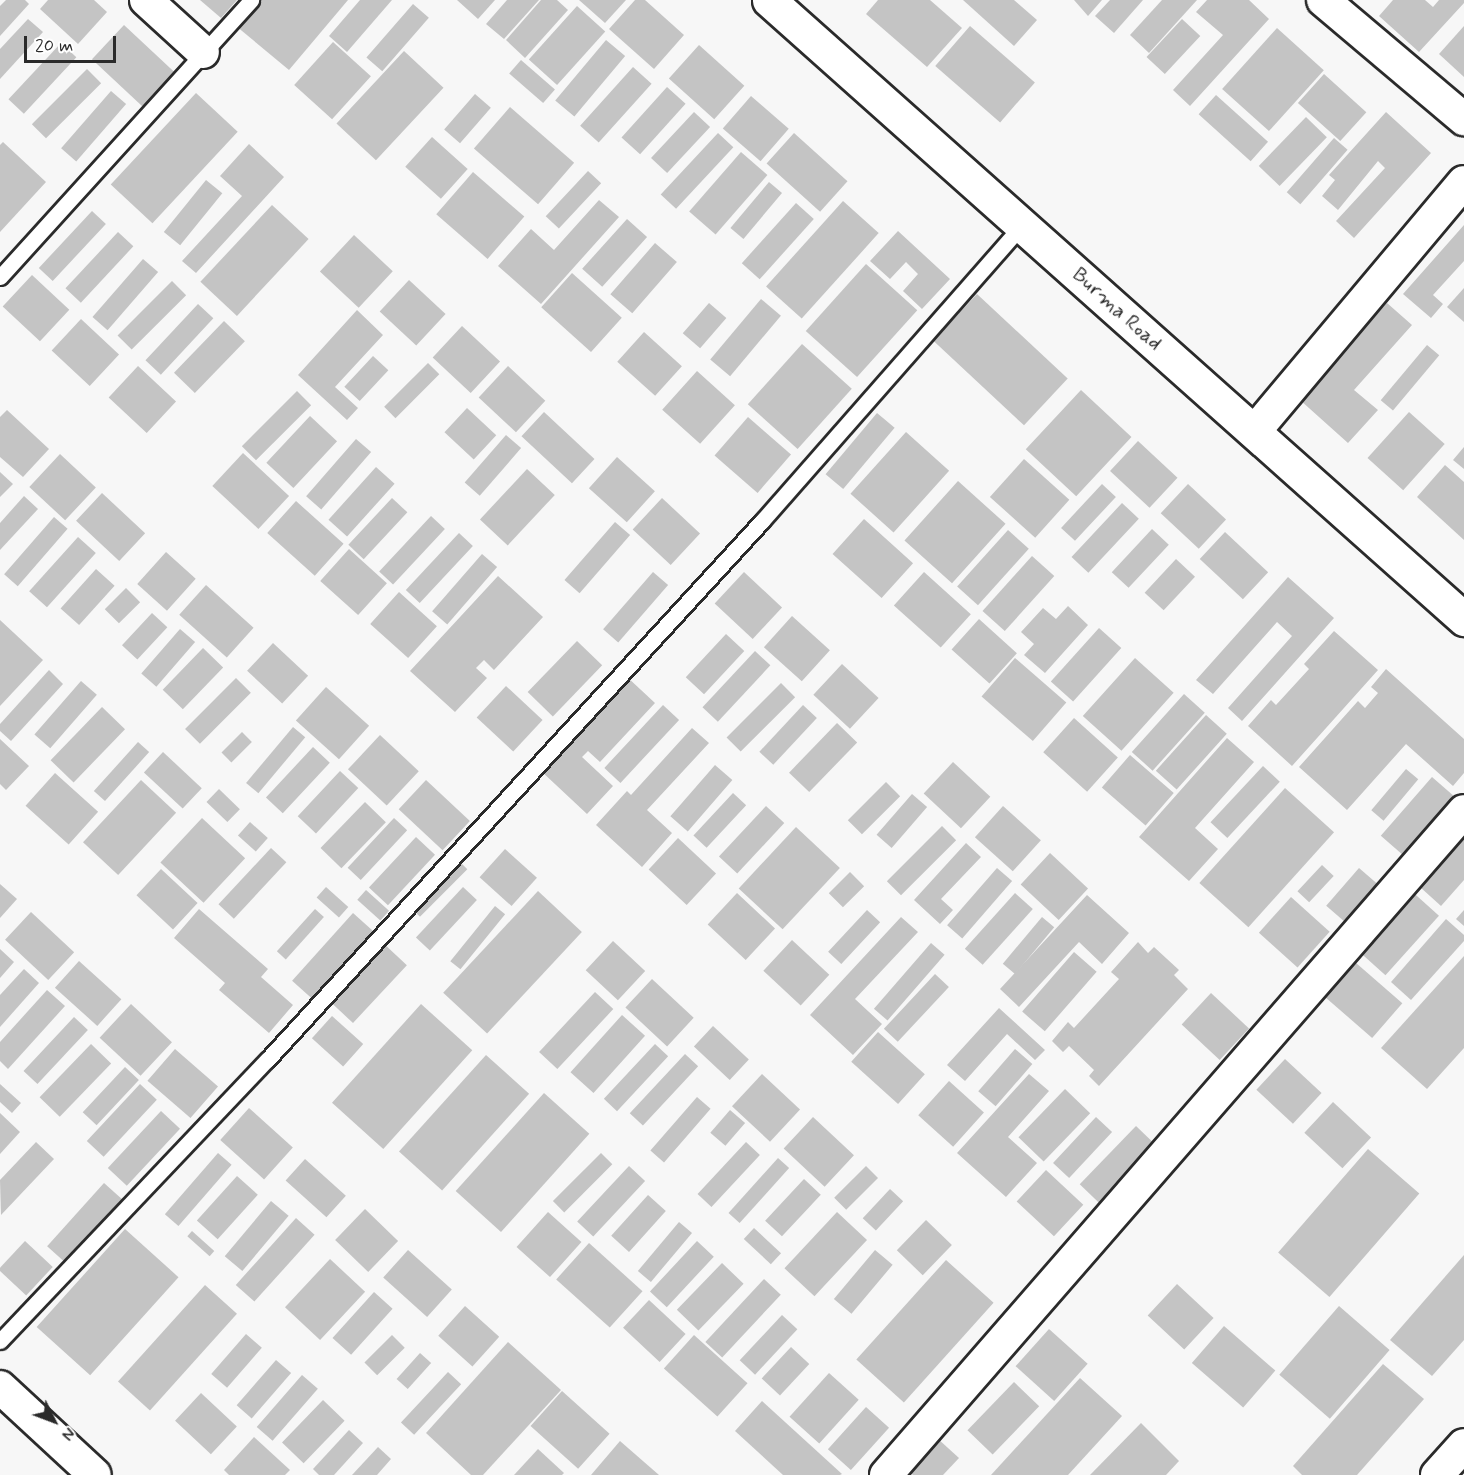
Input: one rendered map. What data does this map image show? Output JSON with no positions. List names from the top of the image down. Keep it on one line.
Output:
{"streets":{"street":["Burma Road"]},"scale_bar":"20 m","north":"bottom right"}
